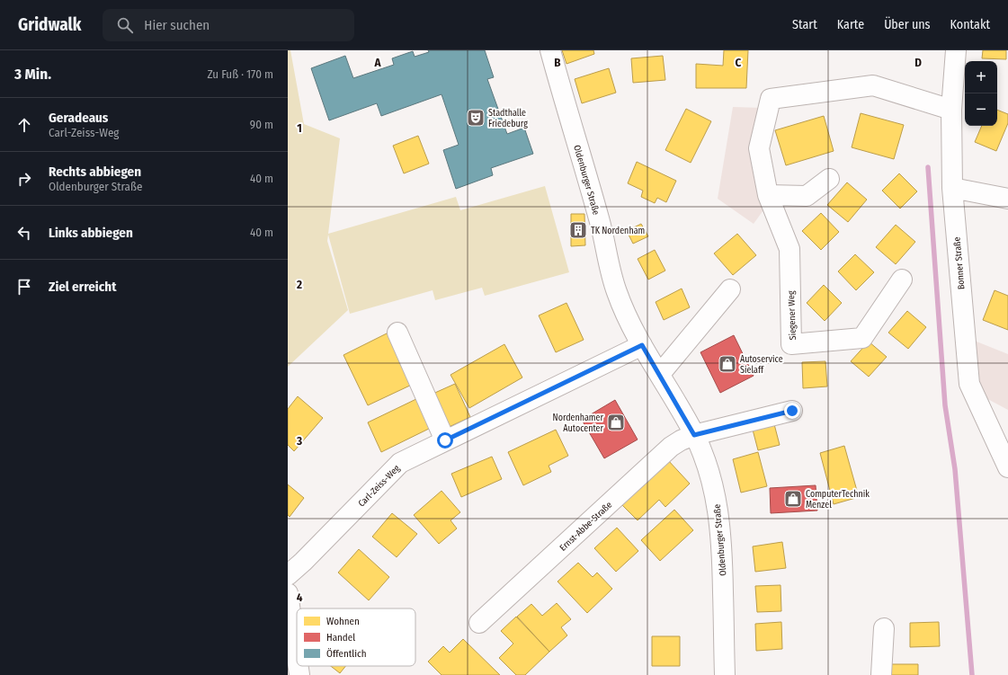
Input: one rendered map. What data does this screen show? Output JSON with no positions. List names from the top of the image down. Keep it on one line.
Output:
{"streets":{"street":["Oldenburger Straße","Bonner Straße","Siegener Weg","Carl-Zeiss-Weg","Ernst-Abbe-Straße"]},"crossings":[["Oldenburger Straße","Carl-Zeiss-Weg"],["Oldenburger Straße","Ernst-Abbe-Straße"],["Bonner Straße","Siegener Weg"]],"places":{"theatre":["Stadthalle Friedeburg"],"building":["TK Nordenham"],"shop":["Autoservice Sielaff","Nordenhamer Autocenter","ComputerTechnik Menzel"]},"legend":["Wohnen","Handel","Öffentlich"],"page":{"header":"Gridwalk","search":"Hier suchen","nav":["Start","Karte","Über uns","Kontakt"],"heading":["3 Min.","Zu Fuß · 170 m"],"map_buttons":["+","−"],"list":[["Geradeaus","Carl-Zeiss-Weg","90 m"],["Rechts abbiegen","Oldenburger Straße","40 m"],["Links abbiegen","40 m"],"Ziel erreicht"]},"grid":{"columns":["A","B","C","D"],"rows":["1","2","3","4"]}}
